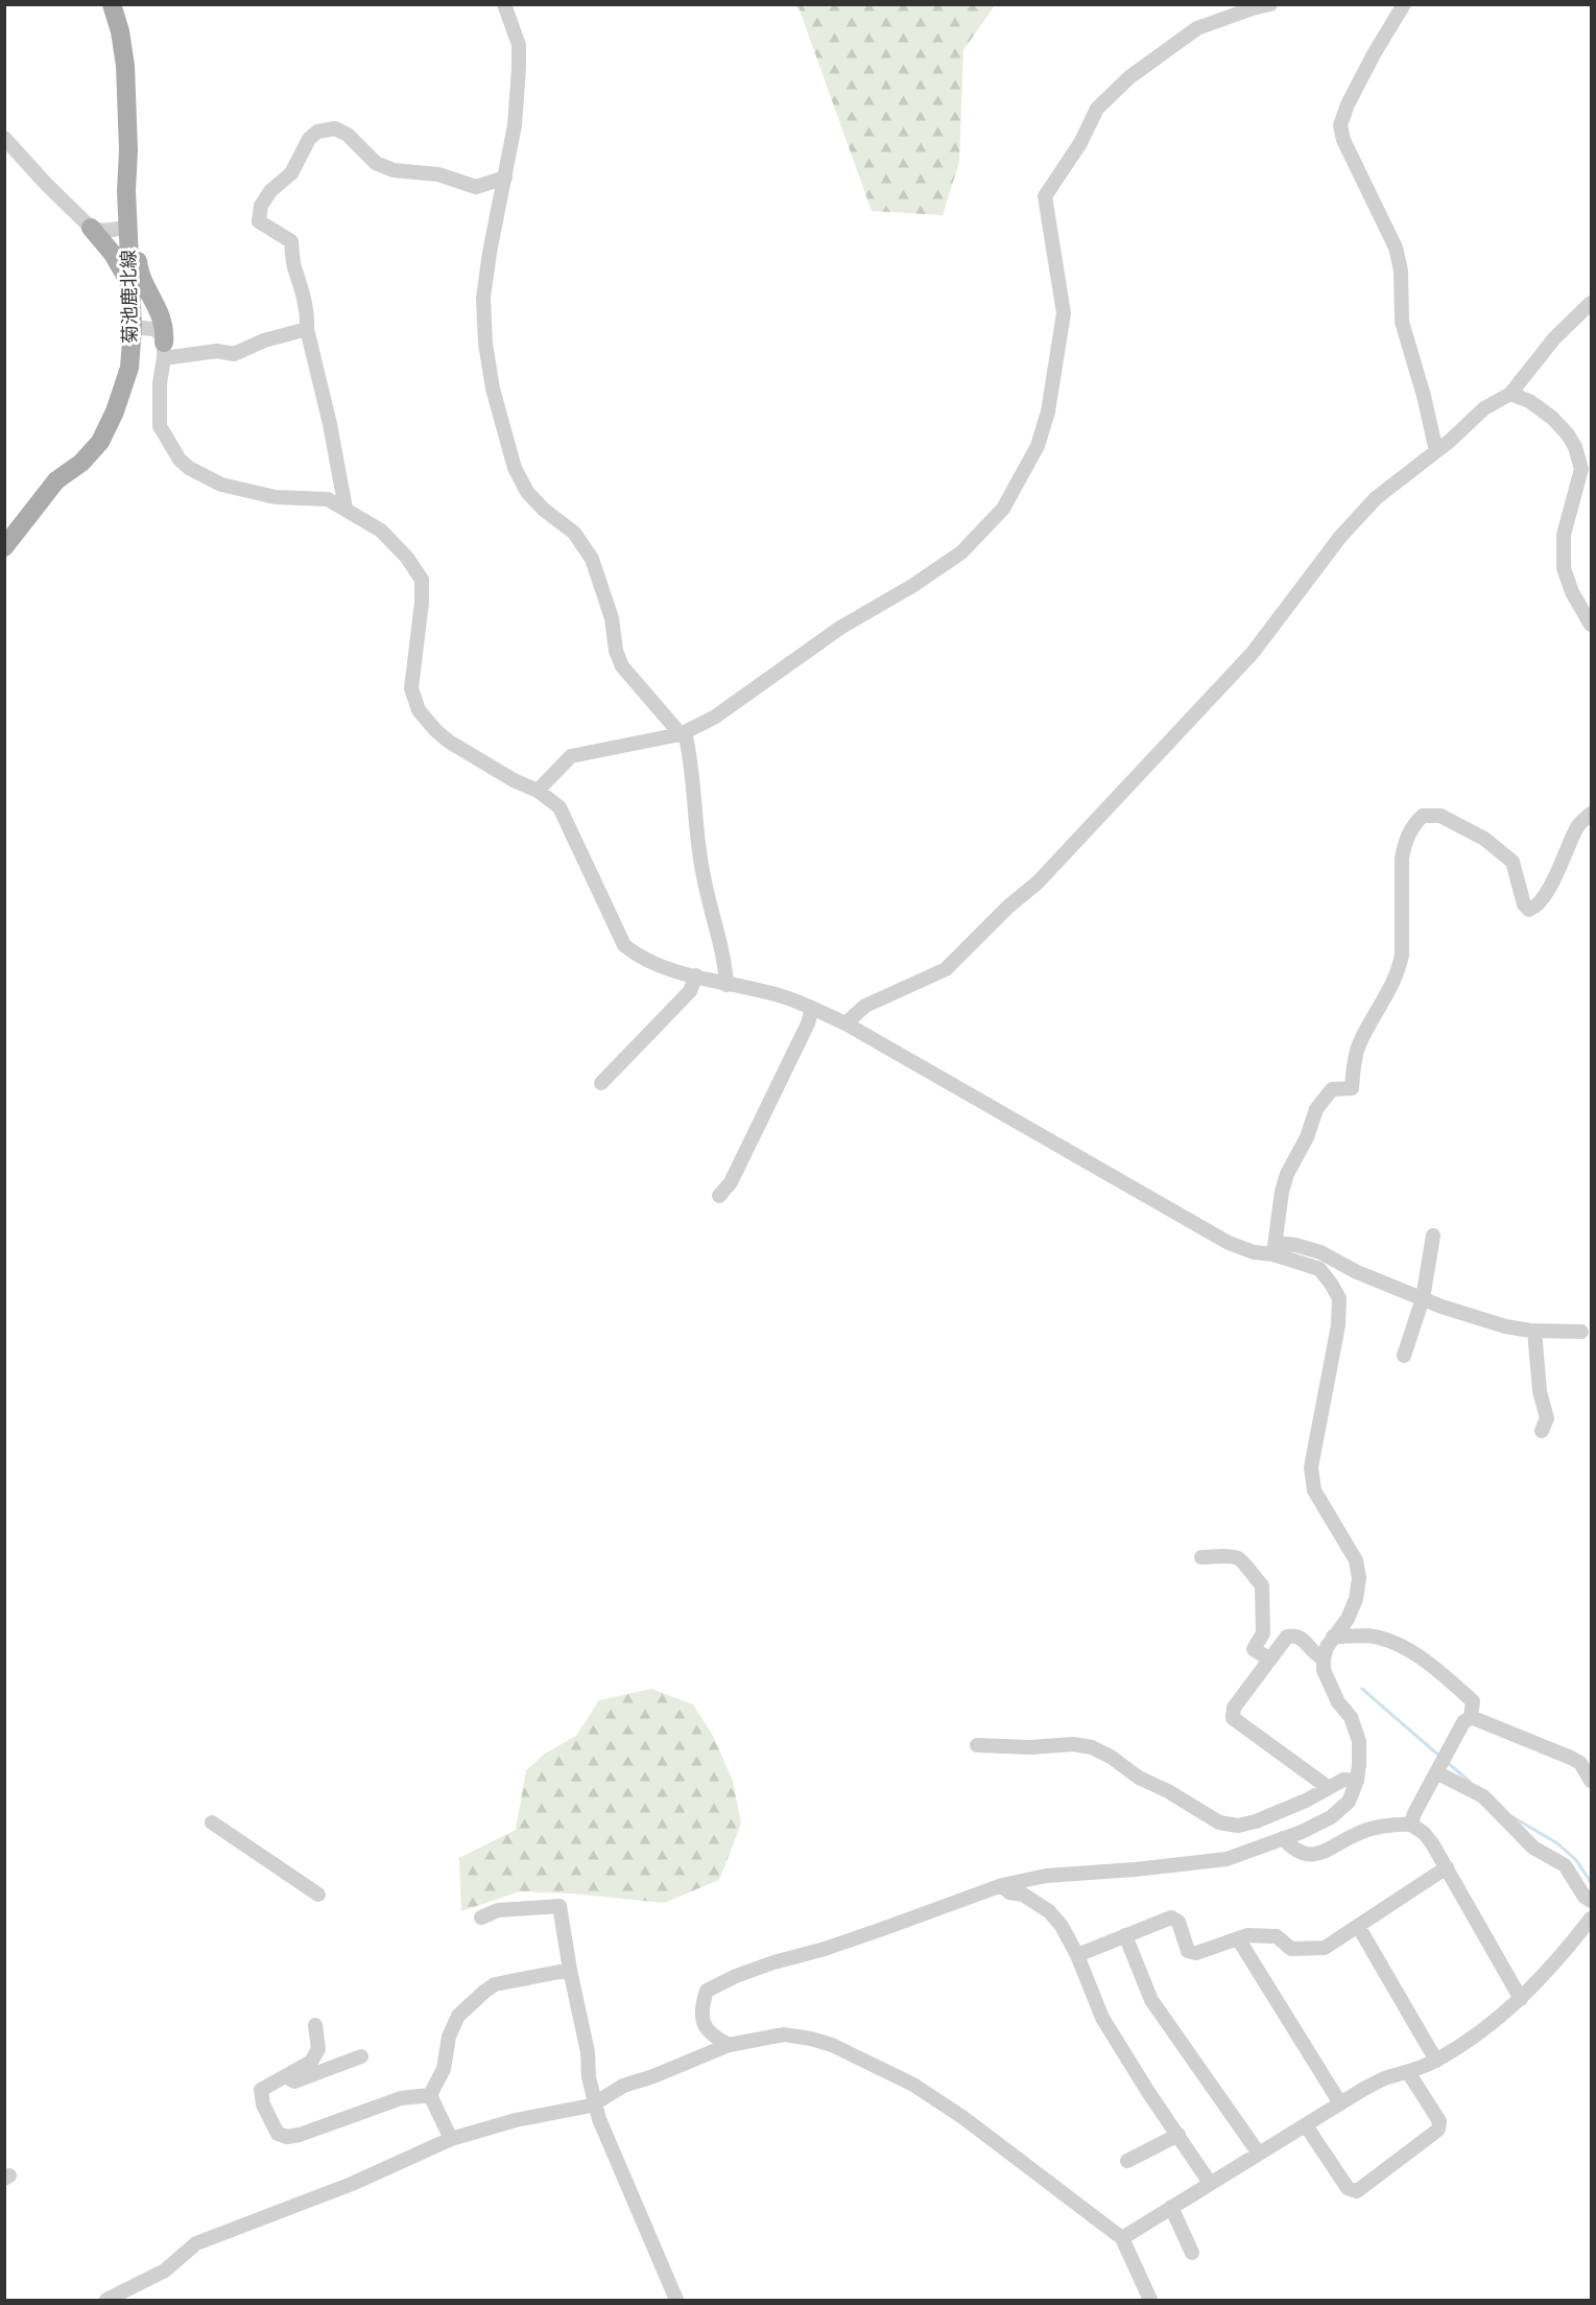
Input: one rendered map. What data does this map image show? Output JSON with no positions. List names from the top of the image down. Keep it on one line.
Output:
{"streets":{"main road":["菊池鹿北線"]}}
